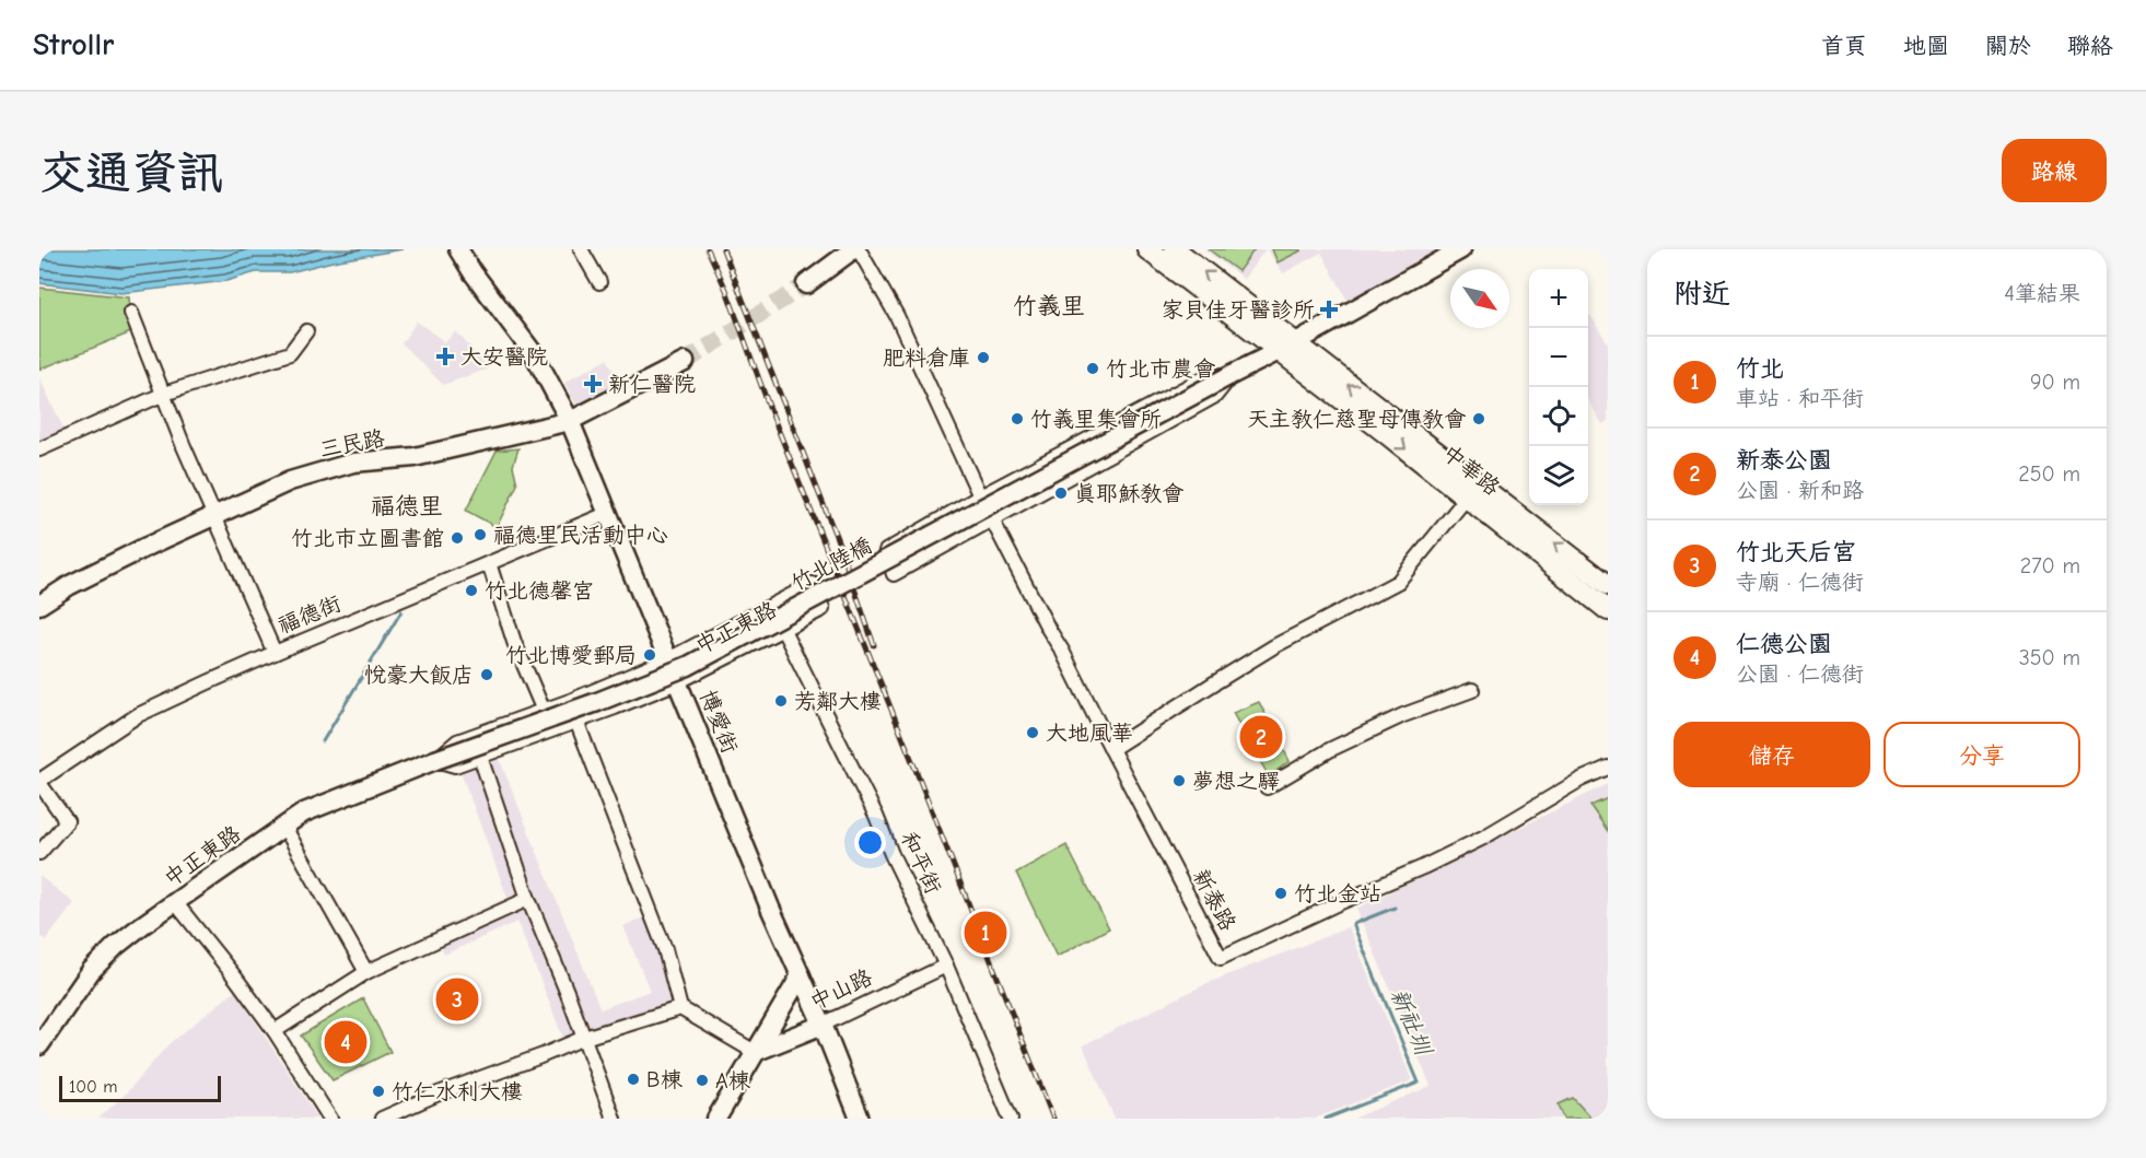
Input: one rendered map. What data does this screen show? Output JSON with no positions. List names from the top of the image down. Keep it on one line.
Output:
{"streets":{"main road":["中華路"],"street":["三民路","竹北陸橋","福德街","中正東路","博愛街","和平街","新泰路","中山路"]},"crossings":[["三民路","博愛街"],["竹北陸橋","中正東路"],["福德街","博愛街"],["中正東路","博愛街"],["中正東路","和平街"],["博愛街","中山路"],["和平街","中山路"]],"districts":["竹義里","福德里"],"water":["新社圳"],"places":{"health":["家貝佳牙醫診所","大安醫院","新仁醫院"],"other":["肥料倉庫","竹北市農會","竹義里集會所","天主教仁慈聖母傳教會","真耶穌教會","福德里民活動中心","竹北市立圖書館","竹北德馨宮","竹北博愛郵局","悅豪大飯店","芳鄰大樓","大地風華","夢想之驛","竹北金站","B棟","A棟","竹仁水利大樓"]},"scale_bar":"100 m","north":"bottom right","page":{"header":"Strollr","nav":["首頁","地圖","關於","聯絡"],"buttons":["路線",["儲存","分享"]],"title":"交通資訊","heading":["附近","4筆結果"],"map_buttons":["+","−"],"list":[{"mark":"1","name":"竹北","note":"車站 · 和平街","value":"90 m"},{"mark":"2","name":"新泰公園","note":"公園 · 新和路","value":"250 m"},{"mark":"3","name":"竹北天后宮","note":"寺廟 · 仁德街","value":"270 m"},{"mark":"4","name":"仁德公園","note":"公園 · 仁德街","value":"350 m"}],"pins":["2","1","3","4"],"scale":"100 m"}}
